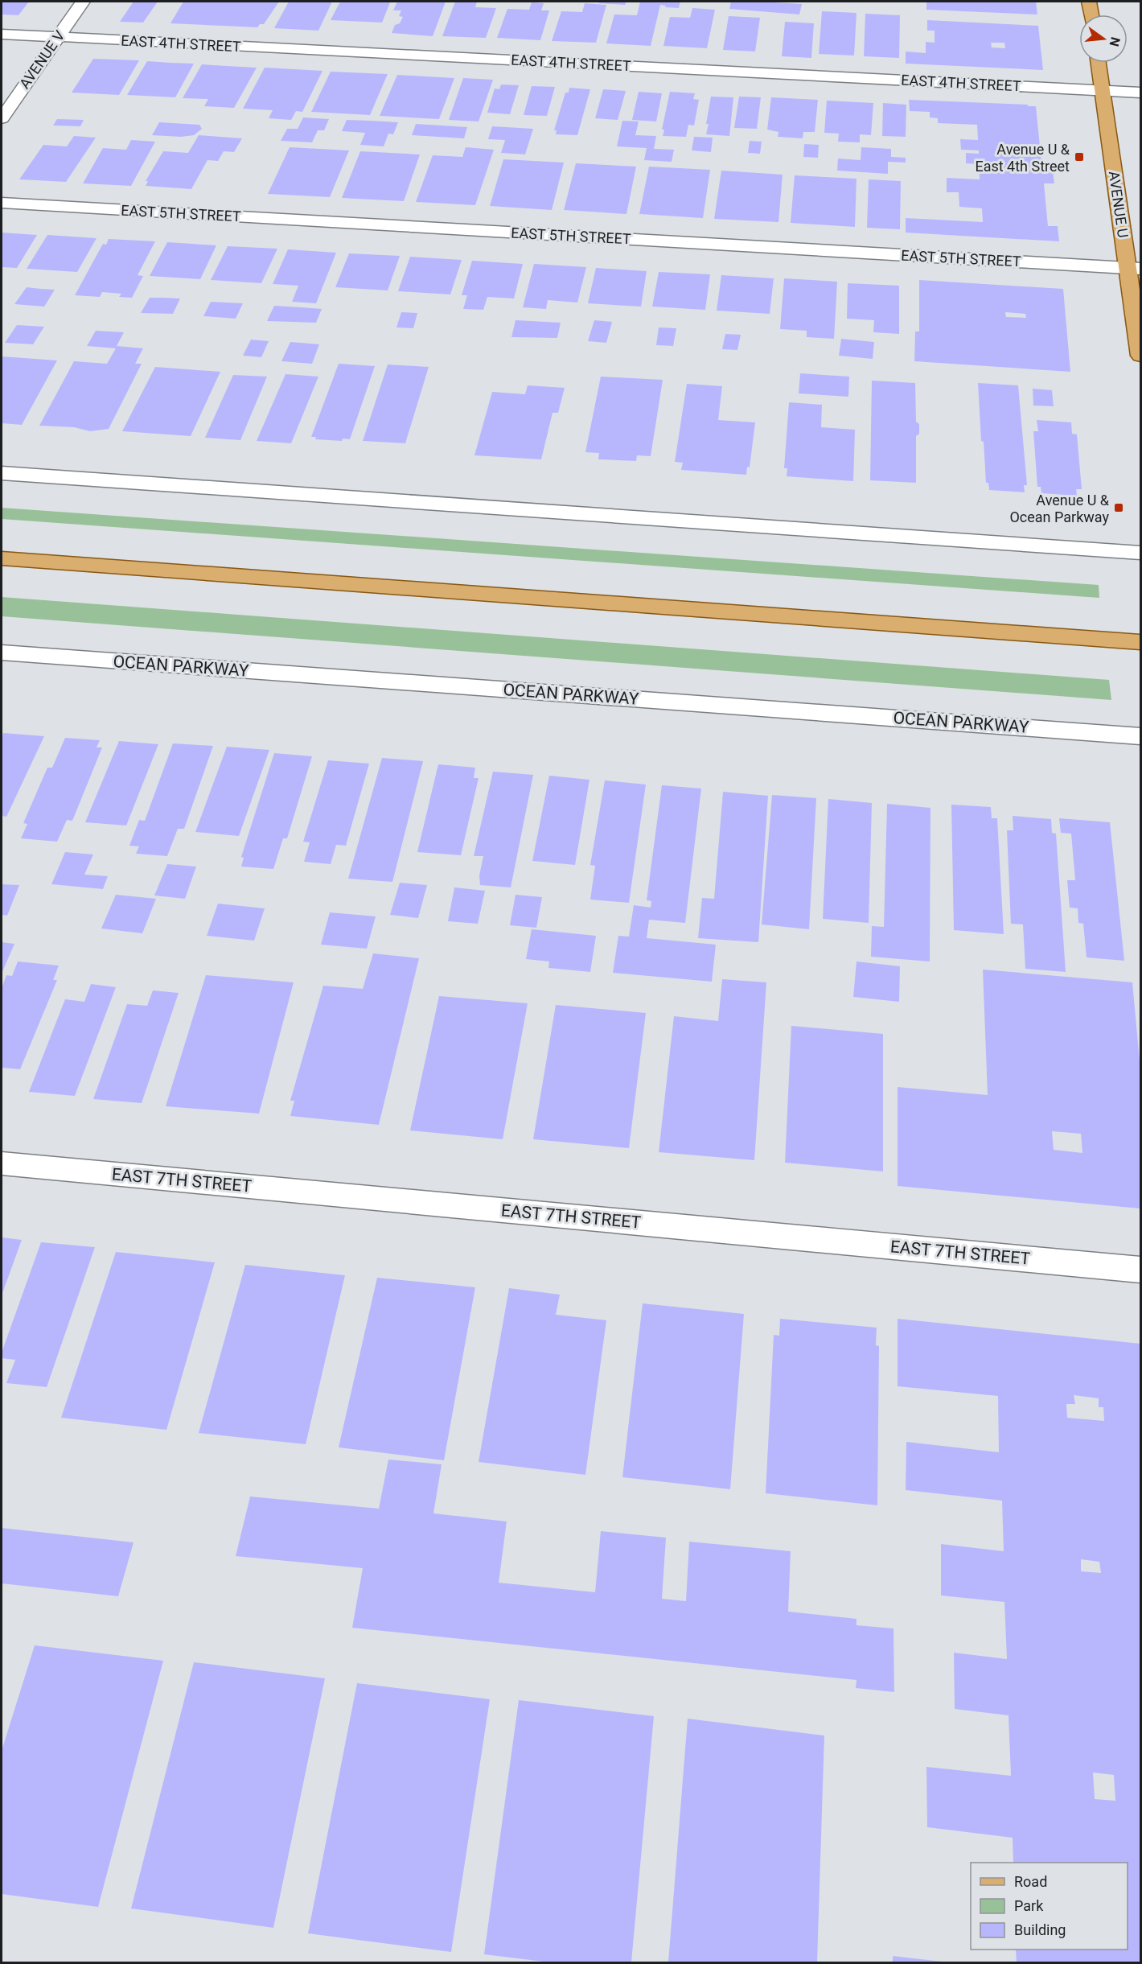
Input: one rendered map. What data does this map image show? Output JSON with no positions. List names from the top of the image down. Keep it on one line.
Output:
{"streets":{"main road":["AVENUE U"],"street":["EAST 4TH STREET","AVENUE V","EAST 5TH STREET","OCEAN PARKWAY","EAST 7TH STREET"]},"crossings":[["EAST 4TH STREET","AVENUE V"],["EAST 4TH STREET","AVENUE U"],["AVENUE U","EAST 5TH STREET"]],"places":{"transit":["Avenue U & East 4th Street","Avenue U & Ocean Parkway"]},"legend":["Road","Park","Building"],"north":"right"}
